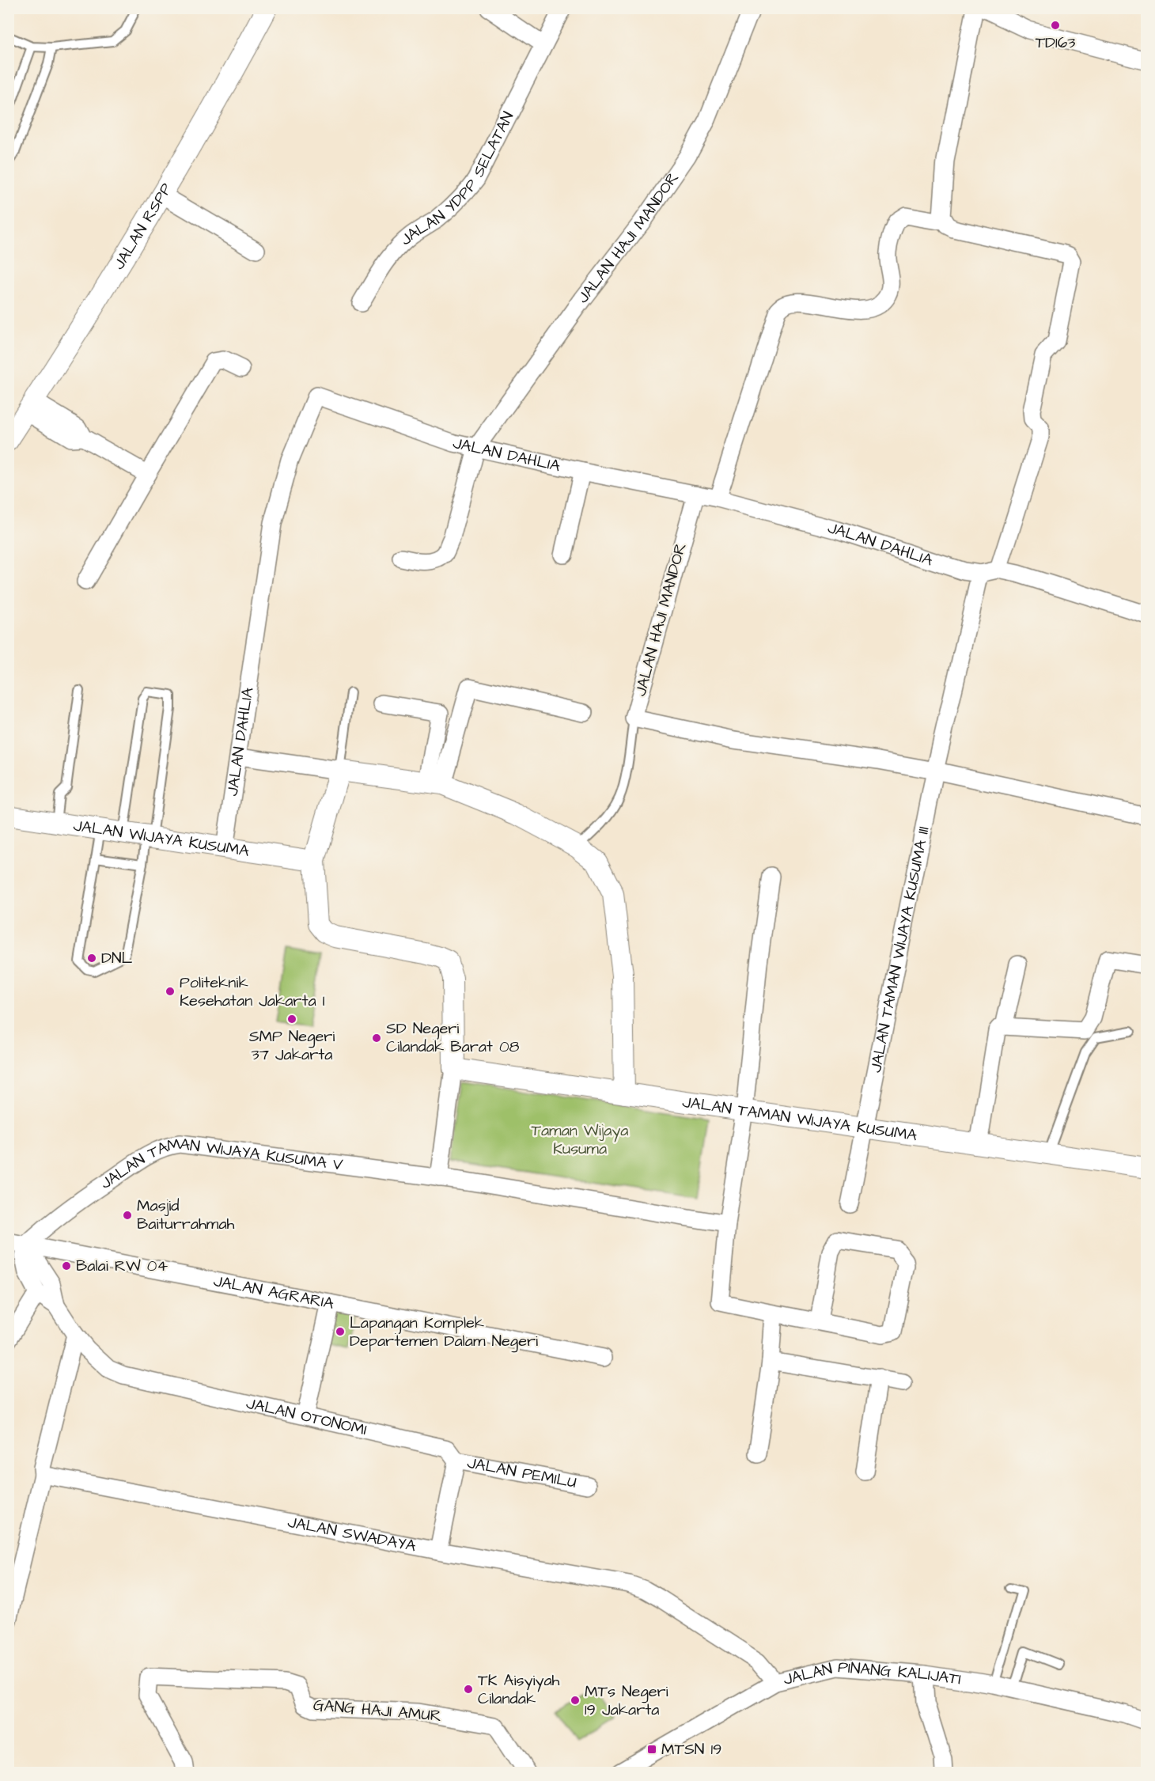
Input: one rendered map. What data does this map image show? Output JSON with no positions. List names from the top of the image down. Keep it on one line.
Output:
{"streets":{"street":["JALAN YDPP SELATAN","JALAN RSPP","JALAN HAJI MANDOR","JALAN DAHLIA","JALAN WIJAYA KUSUMA","JALAN TAMAN WIJAYA KUSUMA III","JALAN TAMAN WIJAYA KUSUMA","JALAN TAMAN WIJAYA KUSUMA V","JALAN AGRARIA","JALAN OTONOMI","JALAN PEMILU","JALAN SWADAYA","JALAN PINANG KALIJATI","GANG HAJI AMUR"]},"crossings":[["JALAN HAJI MANDOR","JALAN DAHLIA"],["JALAN DAHLIA","JALAN WIJAYA KUSUMA"],["JALAN DAHLIA","JALAN TAMAN WIJAYA KUSUMA III"],["JALAN TAMAN WIJAYA KUSUMA III","JALAN TAMAN WIJAYA KUSUMA"],["JALAN TAMAN WIJAYA KUSUMA V","JALAN AGRARIA"],["JALAN OTONOMI","JALAN PEMILU"],["JALAN SWADAYA","JALAN PINANG KALIJATI"]],"parks":["Taman Wijaya Kusuma"],"places":{"other":["TD163","DNL","Politeknik Kesehatan Jakarta I","SMP Negeri 37 Jakarta","SD Negeri Cilandak Barat 08","Masjid Baiturrahmah","Balai RW 04","Lapangan Komplek Departemen Dalam Negeri","TK Aisyiyah Cilandak","MTs Negeri 19 Jakarta"],"transit":["MTSN 19"]}}
